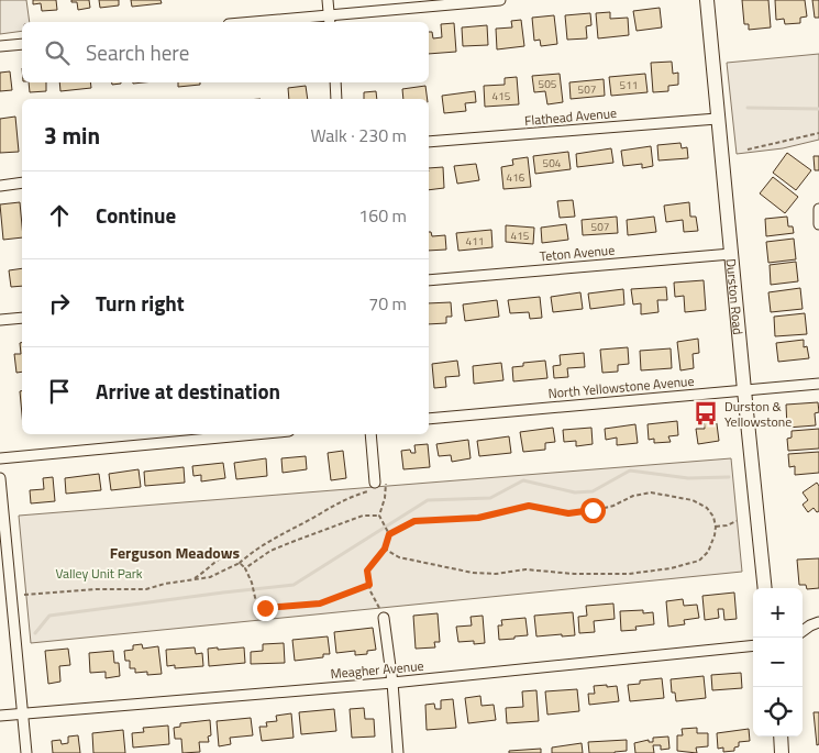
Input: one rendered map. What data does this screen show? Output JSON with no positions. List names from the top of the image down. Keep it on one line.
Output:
{"streets":{"main road":["Durston Road"],"street":["Flathead Avenue","Teton Avenue","North Yellowstone Avenue","Meagher Avenue"]},"crossings":[["Flathead Avenue","Durston Road"],["Teton Avenue","Durston Road"],["Durston Road","North Yellowstone Avenue"]],"districts":["Ferguson Meadows"],"parks":["Valley Unit Park"],"places":{"bus stop":["Durston & Yellowstone"]},"house_numbers":["505","511","507","415","504","416","507","415","411"],"page":{"search":"Search here","heading":["3 min","Walk · 230 m"],"list":[["Continue","160 m"],["Turn right","70 m"],"Arrive at destination"],"map_buttons":["+","−"]}}
